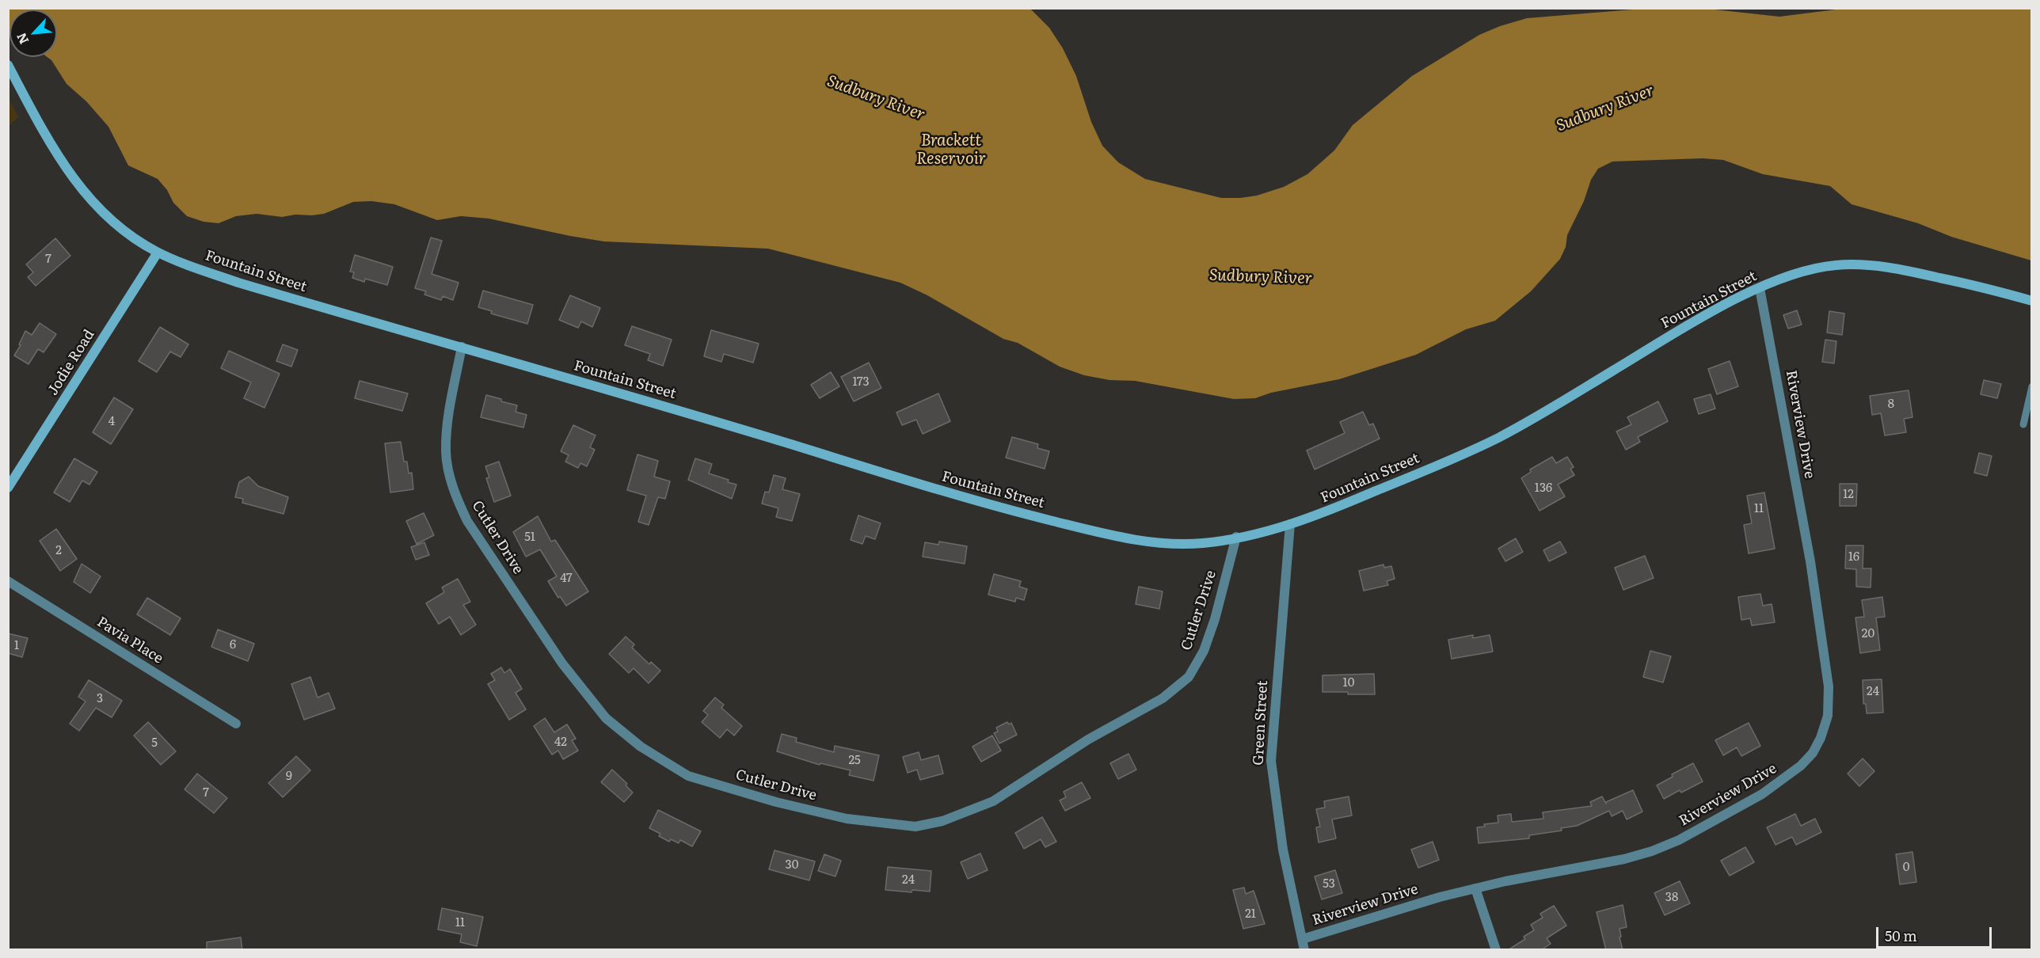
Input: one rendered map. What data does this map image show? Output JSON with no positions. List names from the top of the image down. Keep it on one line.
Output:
{"streets":{"street":["Fountain Street","Jodie Road","Riverview Drive","Cutler Drive","Pavia Place","Green Street"]},"crossings":[["Fountain Street","Jodie Road"],["Fountain Street","Riverview Drive"],["Fountain Street","Cutler Drive"],["Fountain Street","Green Street"],["Riverview Drive","Green Street"]],"water":["Sudbury River","Brackett Reservoir"],"house_numbers":["7","173","8","4","136","12","11","51","2","16","47","20","6","1","10","24","3","42","5","25","9","7","30","0","24","53","38","21","11"],"scale_bar":"50 m","north":"bottom left"}
